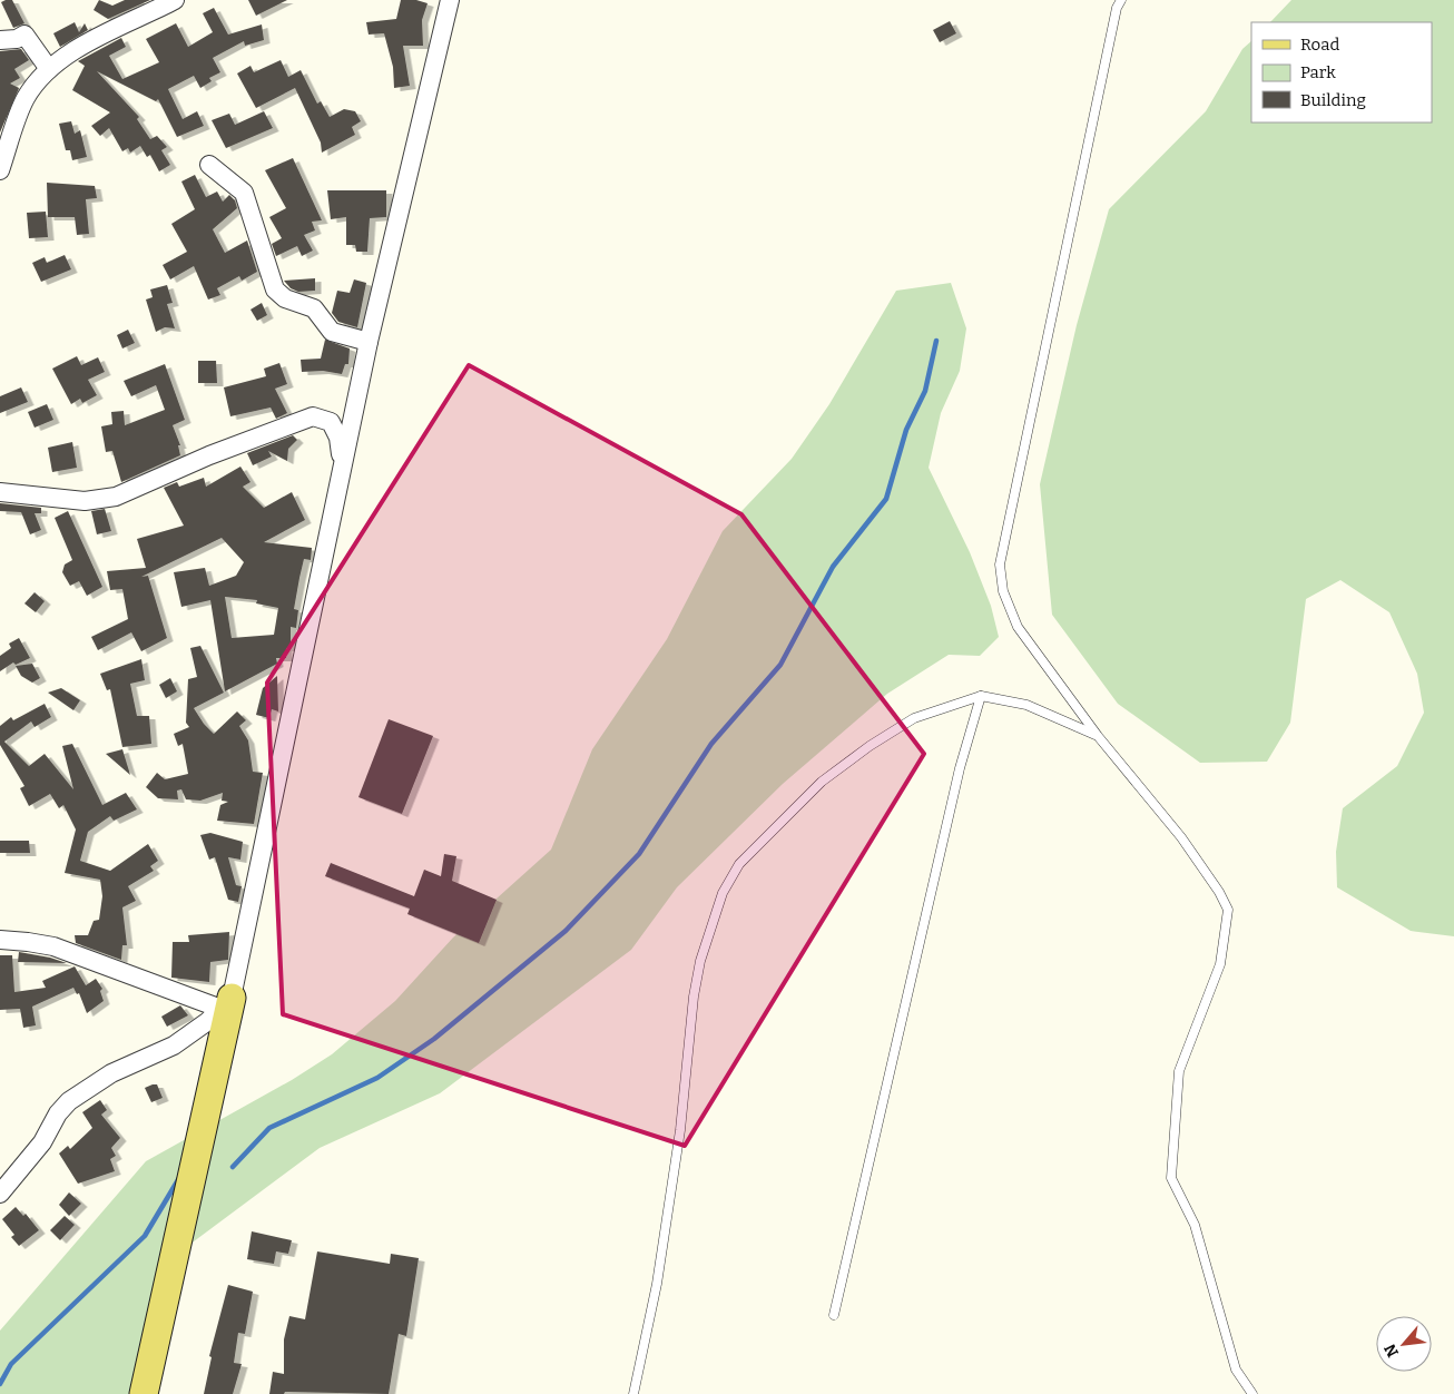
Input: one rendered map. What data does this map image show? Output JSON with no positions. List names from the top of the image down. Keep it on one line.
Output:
{"legend":["Road","Park","Building"],"north":"bottom left"}
